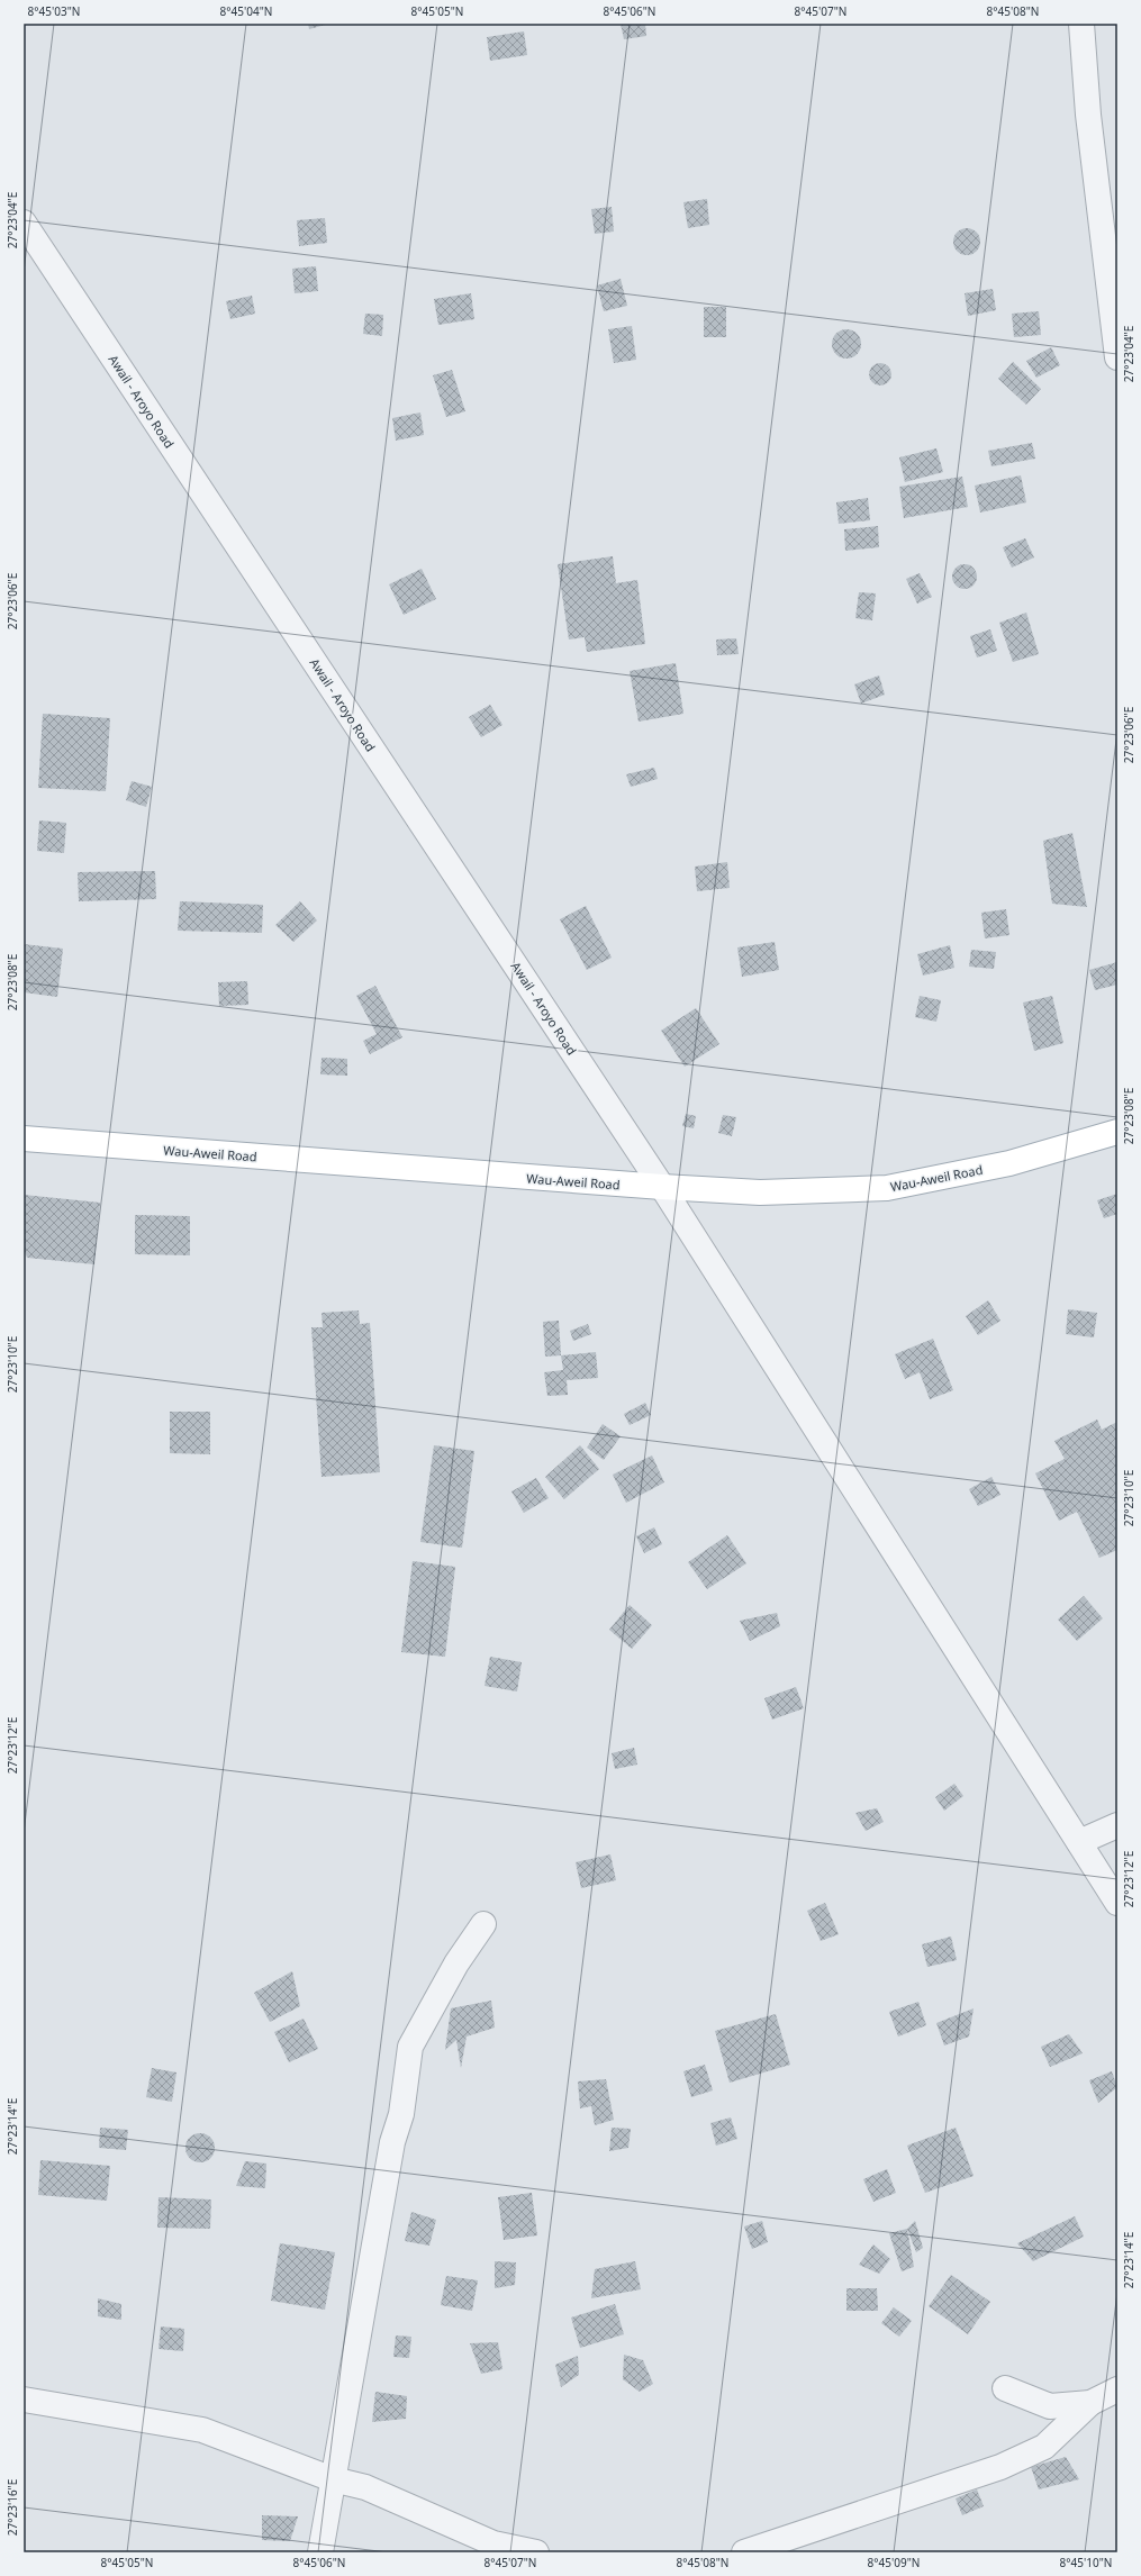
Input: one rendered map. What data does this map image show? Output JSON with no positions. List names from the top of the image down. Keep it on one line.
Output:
{"streets":{"main road":["Wau-Aweil Road"],"street":["Awail - Aroyo Road"]},"crossings":[["Awail - Aroyo Road","Wau-Aweil Road"]],"coordinates":["8°45'03\"N","8°45'04\"N","8°45'05\"N","8°45'06\"N","8°45'07\"N","8°45'08\"N","27°23'04\"E","27°23'06\"E","27°23'08\"E","27°23'10\"E","27°23'12\"E","27°23'14\"E","27°23'16\"E","8°45'09\"N","8°45'10\"N"]}
